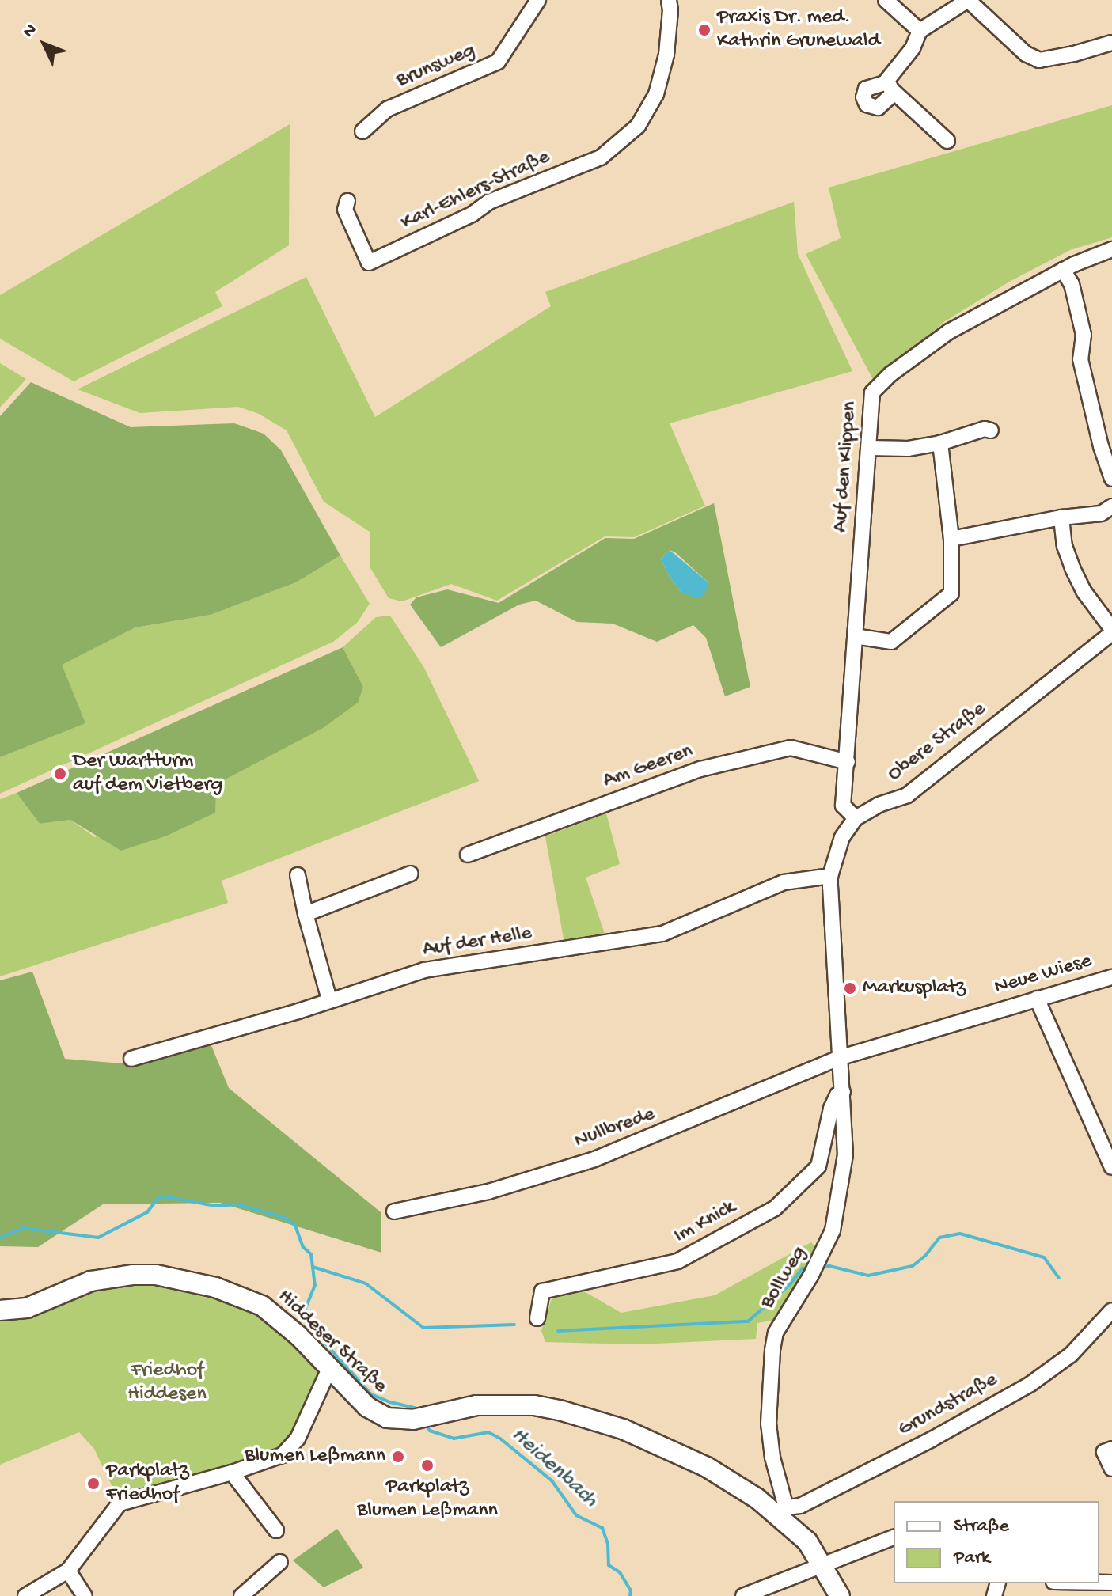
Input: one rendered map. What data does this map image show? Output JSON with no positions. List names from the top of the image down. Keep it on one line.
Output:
{"streets":{"main road":["Hiddeser Straße"],"street":["Brunsweg","Karl-Ehlers-Straße","Auf den Klippen","Obere Straße","Am Geeren","Auf der Helle","Neue Wiese","Nullbrede","Im Knick","Bollweg","Grundstraße"]},"crossings":[["Auf den Klippen","Obere Straße"],["Auf den Klippen","Am Geeren"],["Neue Wiese","Nullbrede"],["Neue Wiese","Bollweg"],["Nullbrede","Bollweg"],["Im Knick","Bollweg"],["Bollweg","Hiddeser Straße"],["Bollweg","Grundstraße"],["Hiddeser Straße","Grundstraße"]],"water":["Heidenbach"],"parks":["Friedhof Hiddesen"],"places":["Praxis Dr. med. Kathrin Grunewald","Der Wartturm auf dem Vietberg","Markusplatz","Blumen Leßmann","Parkplatz Blumen Leßmann","Parkplatz Friedhof"],"legend":["Straße","Park"],"north":"top left"}
